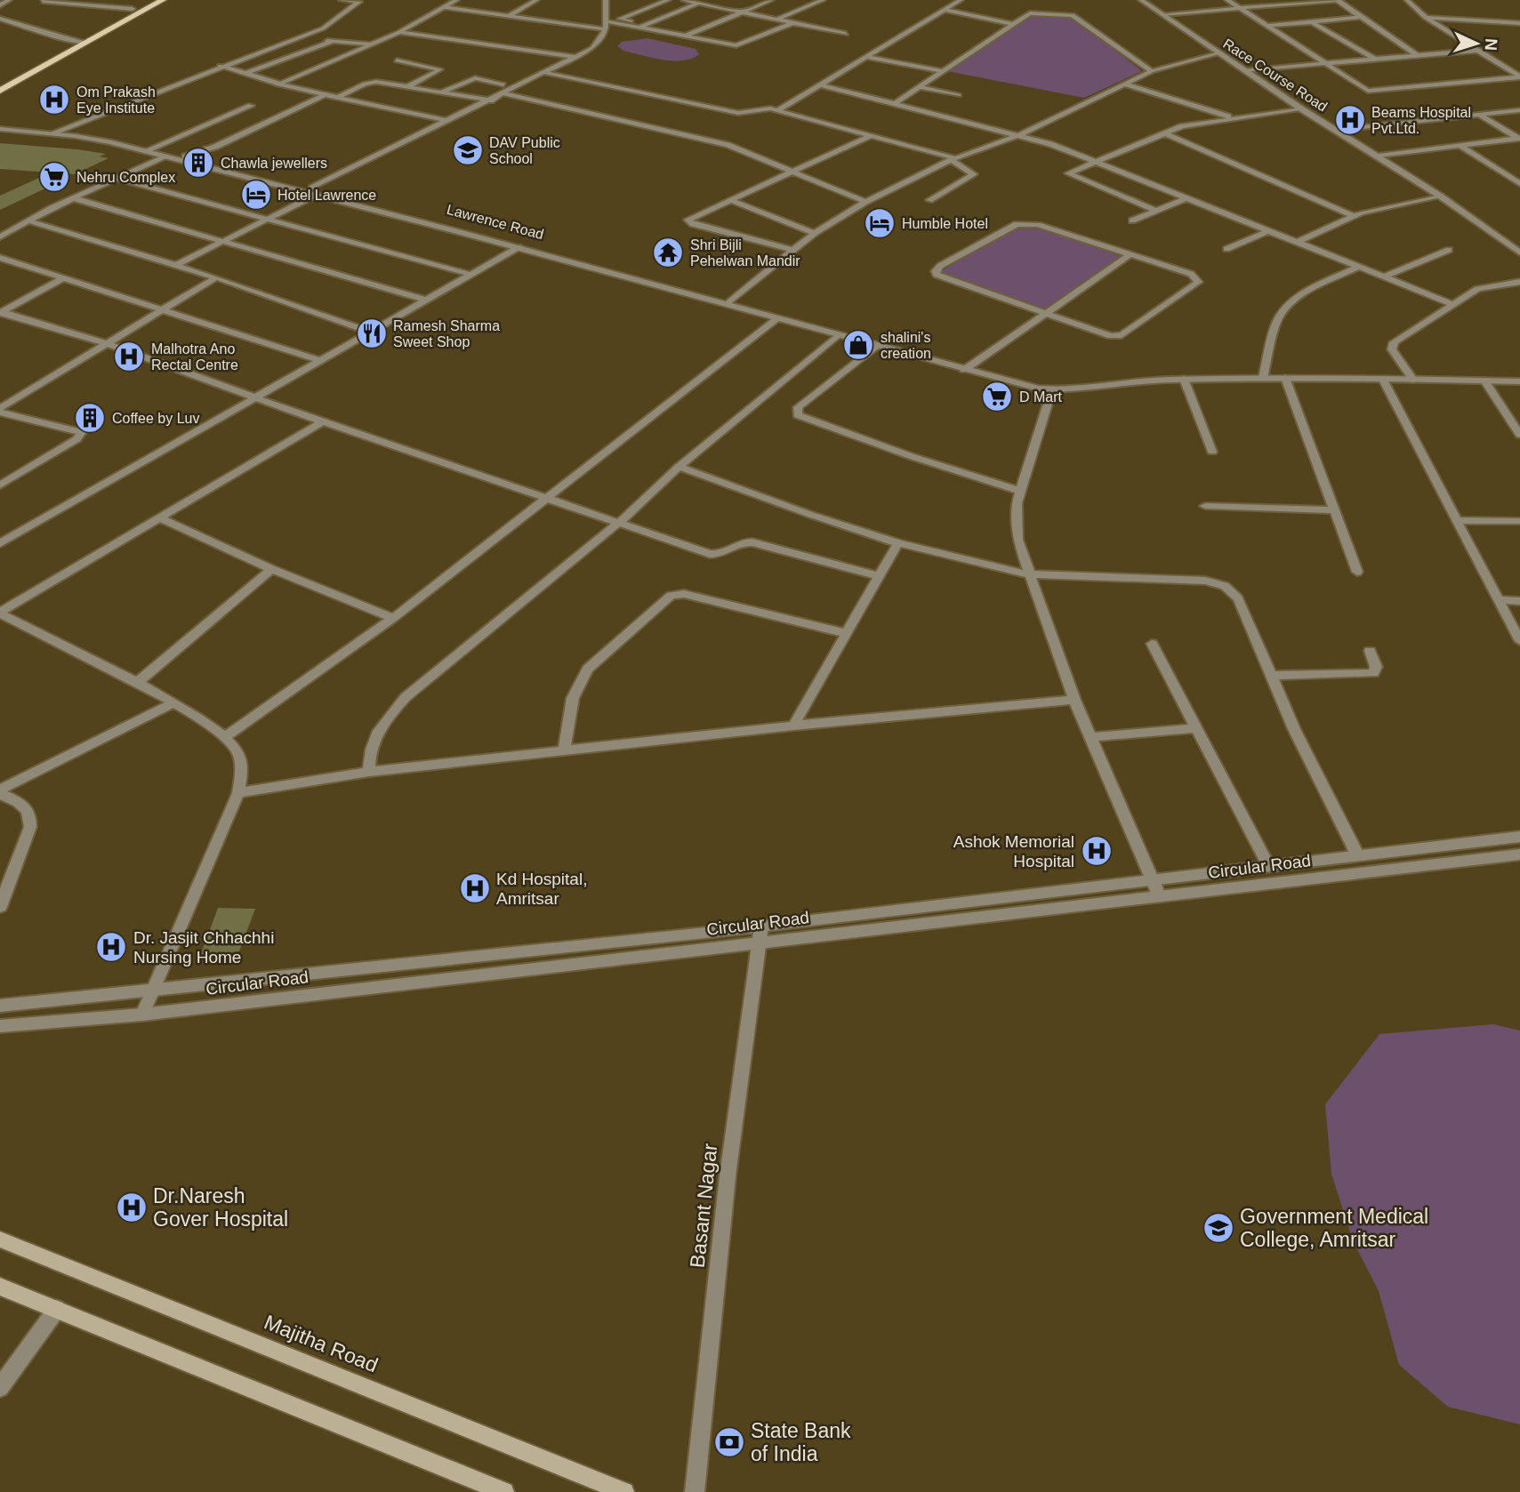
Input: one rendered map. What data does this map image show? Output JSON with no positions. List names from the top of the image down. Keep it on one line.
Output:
{"streets":{"main road":["Majitha Road"],"street":["Race Course Road","Lawrence Road","Circular Road","Basant Nagar"]},"crossings":[["Circular Road","Basant Nagar"]],"places":{"hospital":["Om Prakash Eye Institute","Beams Hospital Pvt.Ltd.","Malhotra Ano Rectal Centre","Ashok Memorial Hospital","Kd Hospital, Amritsar","Dr. Jasjit Chhachhi Nursing Home","Dr.Naresh Gover Hospital"],"school or university":["DAV Public School","Government Medical College, Amritsar"],"building":["Chawla jewellers","Coffee by Luv"],"supermarket":["Nehru Complex","D Mart"],"hotel":["Hotel Lawrence","Humble Hotel"],"temple":["Shri Bijli Pehelwan Mandir"],"restaurant":["Ramesh Sharma Sweet Shop"],"shop":["shalini's creation"],"bank":["State Bank of India"]},"north":"right"}
